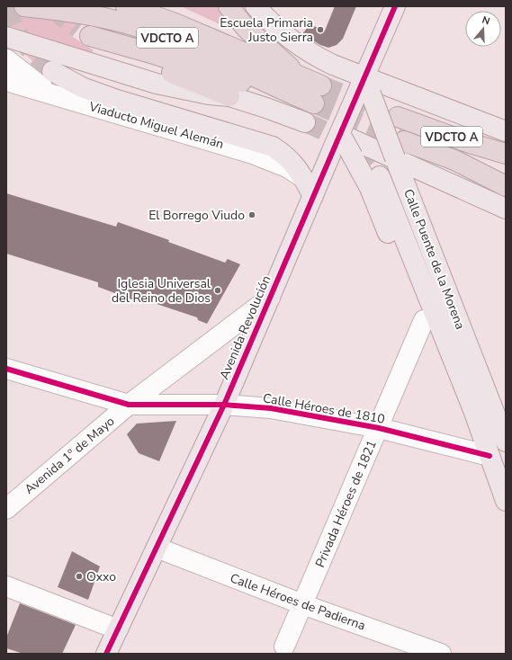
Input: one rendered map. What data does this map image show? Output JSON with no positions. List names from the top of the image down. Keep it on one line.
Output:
{"streets":{"highway":["VDCTO A"],"main road":["Calle Puente de la Morena","Avenida Revolución"],"street":["Viaducto Miguel Alemán","Calle Héroes de 1810","Avenida 1º de Mayo","Privada Héroes de 1821","Calle Héroes de Padierna"]},"crossings":[["Calle Puente de la Morena","Avenida Revolución"],["Calle Puente de la Morena","Calle Héroes de 1810"],["Calle Puente de la Morena","Privada Héroes de 1821"],["Avenida Revolución","Calle Héroes de 1810"],["Avenida Revolución","Avenida 1º de Mayo"],["Avenida Revolución","Calle Héroes de Padierna"],["Calle Héroes de 1810","Avenida 1º de Mayo"],["Calle Héroes de 1810","Privada Héroes de 1821"],["Privada Héroes de 1821","Calle Héroes de Padierna"]],"places":["Escuela Primaria Justo Sierra","El Borrego Viudo","Iglesia Universal del Reino de Dios","Oxxo"],"north":"top"}
